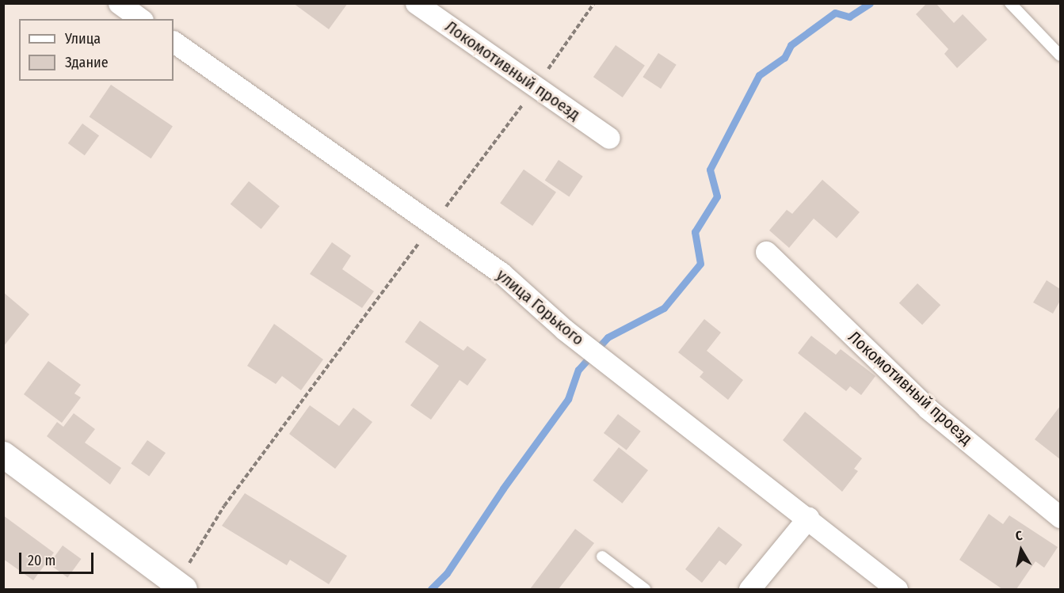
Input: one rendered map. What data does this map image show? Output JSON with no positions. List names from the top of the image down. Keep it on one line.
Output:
{"streets":{"street":["Локомотивный проезд","улица Горького"]},"legend":["Улица","Здание"],"scale_bar":"20 m","north":"top"}
